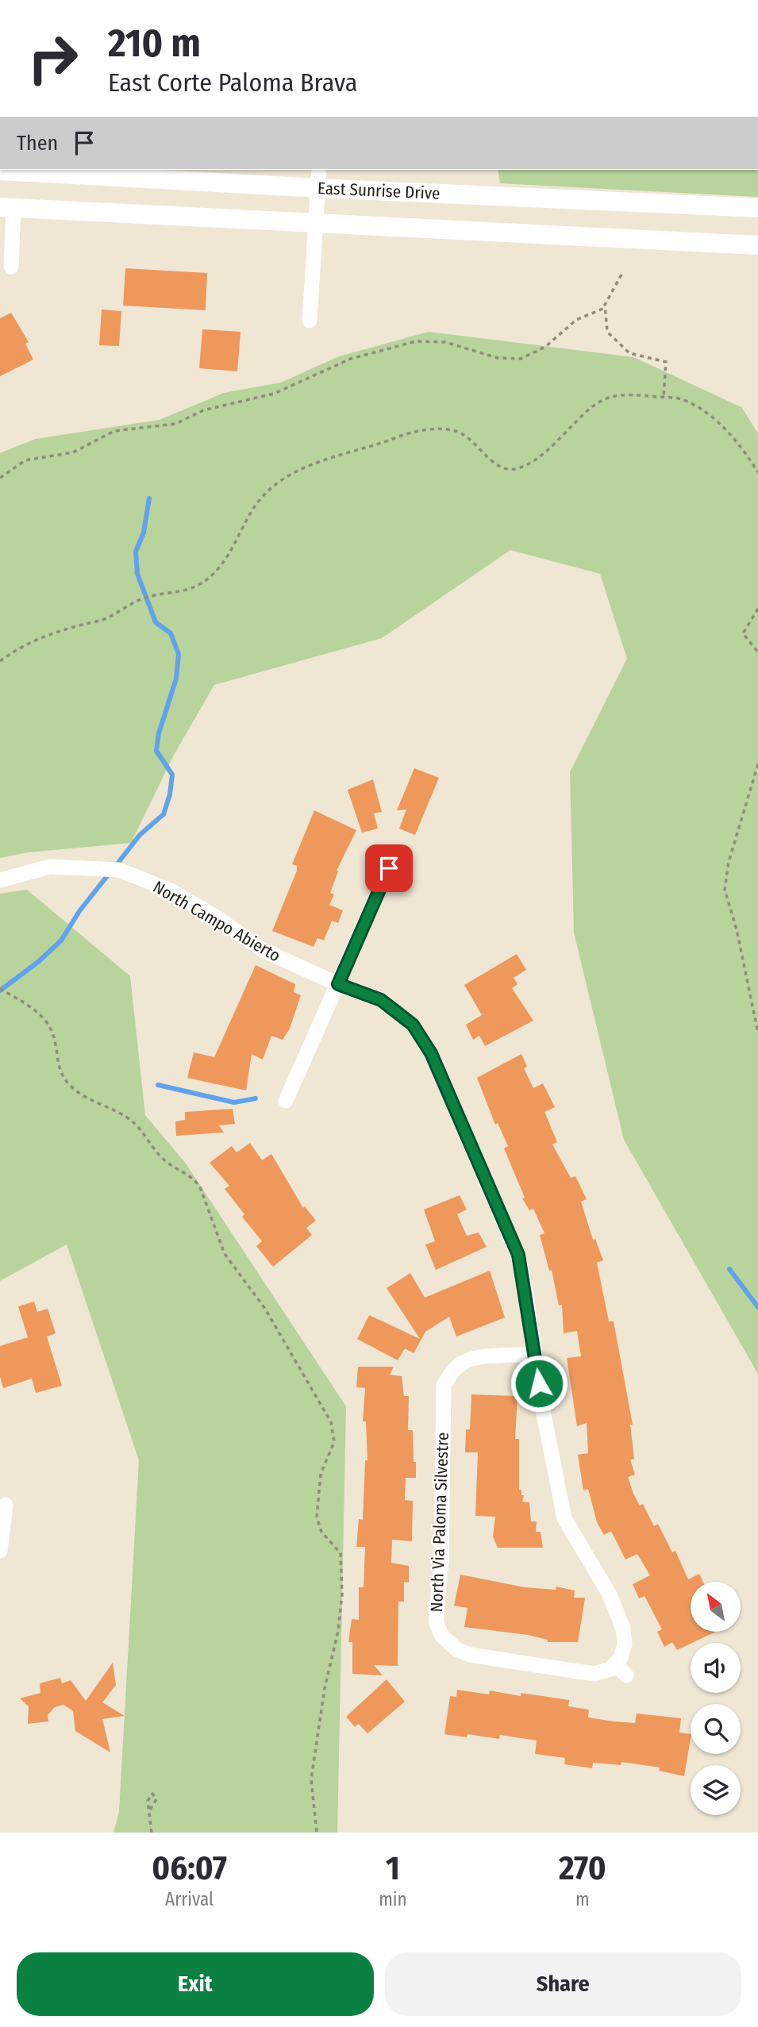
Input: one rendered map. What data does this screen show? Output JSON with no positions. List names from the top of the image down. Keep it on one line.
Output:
{"streets":{"main road":["East Sunrise Drive"],"street":["North Campo Abierto","North Via Paloma Silvestre"]},"crossings":[["North Campo Abierto","North Via Paloma Silvestre"]],"north":"top left","page":{"turn":["210 m","East Corte Paloma Brava"],"then":"Then","eta":["06:07","Arrival","1","min","270","m"],"buttons":["Exit","Share"]}}
